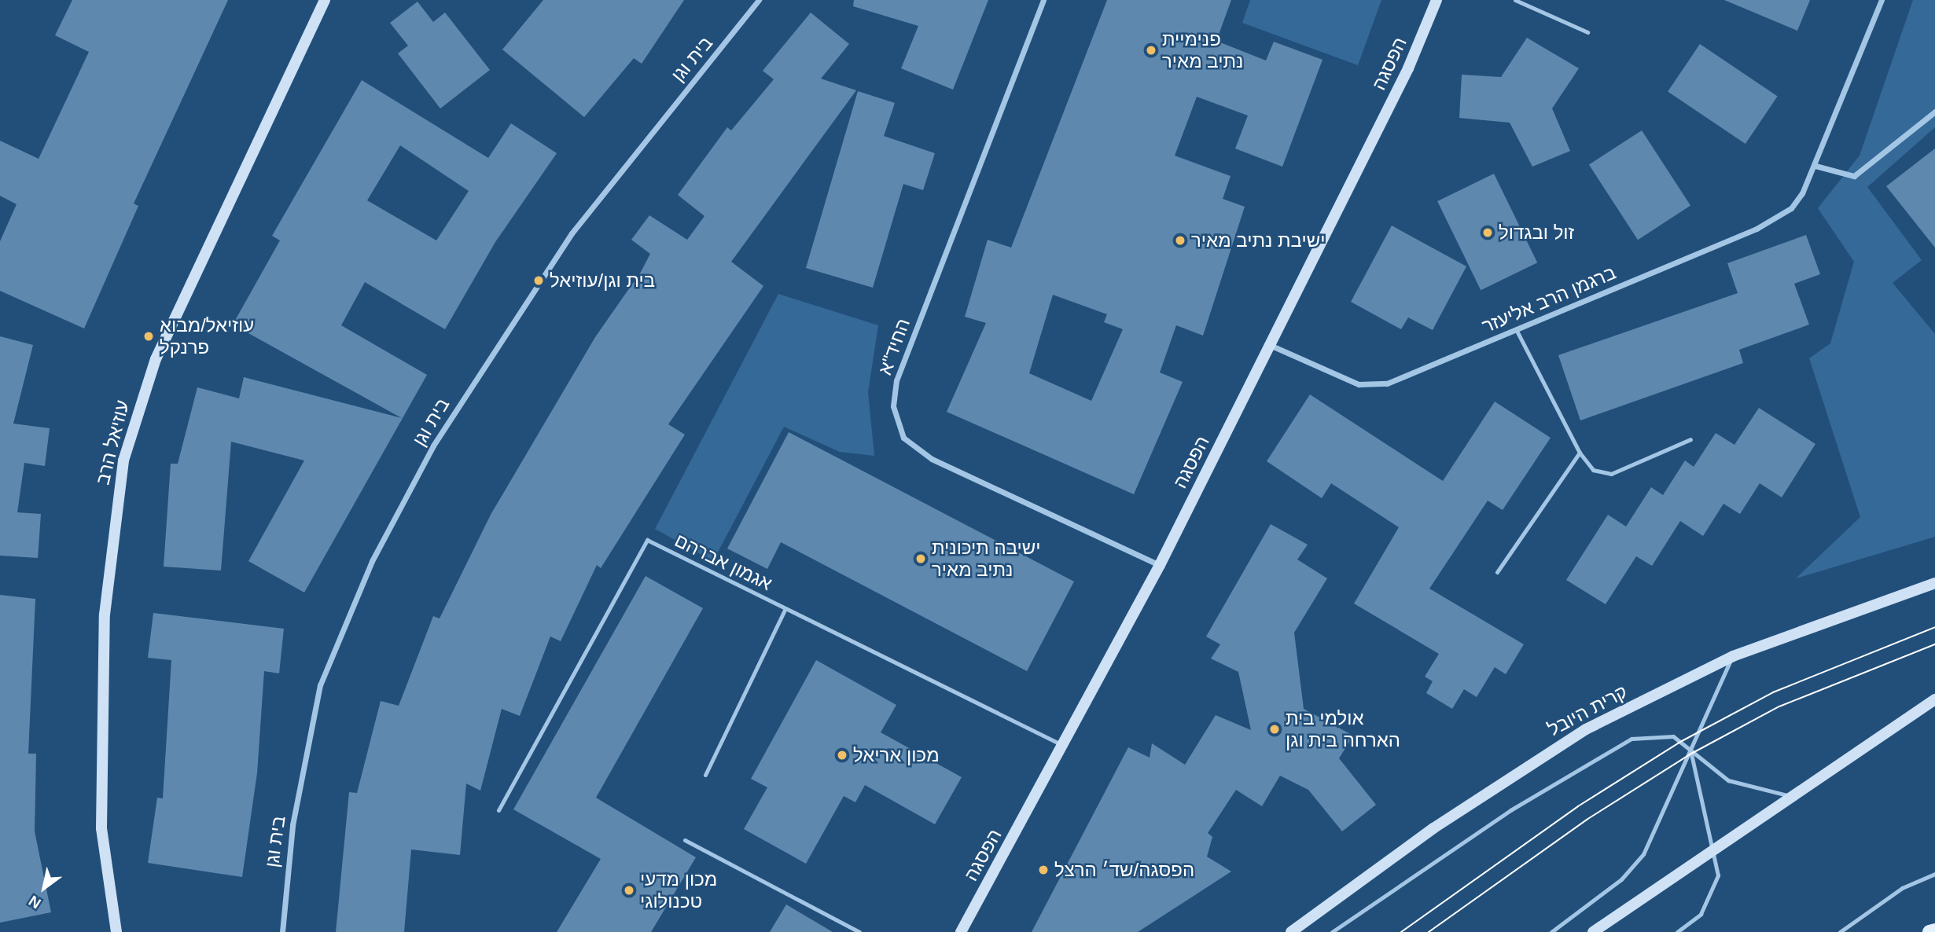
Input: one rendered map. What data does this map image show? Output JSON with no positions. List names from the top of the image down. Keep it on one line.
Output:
{"streets":{"street":["בית וגן","הפסגה","ברגמן הרב אליעזר","החיד\"א","עוזיאל הרב","קרית היובל"],"lane":["אגמון אברהם"]},"crossings":[["הפסגה","ברגמן הרב אליעזר"],["הפסגה","החיד\"א"],["הפסגה","אגמון אברהם"]],"places":["פנימיית נתיב מאיר","זול ובגדול","ישיבת נתיב מאיר","בית וגן/עוזיאל","עוזיאל/מבוא פרנקל","ישיבה תיכונית נתיב מאיר","אולמי בית הארחה בית וגן","מכון אריאל","הפסגה/שד׳ הרצל","מכון מדעי טכנולוגי"],"north":"bottom left"}
